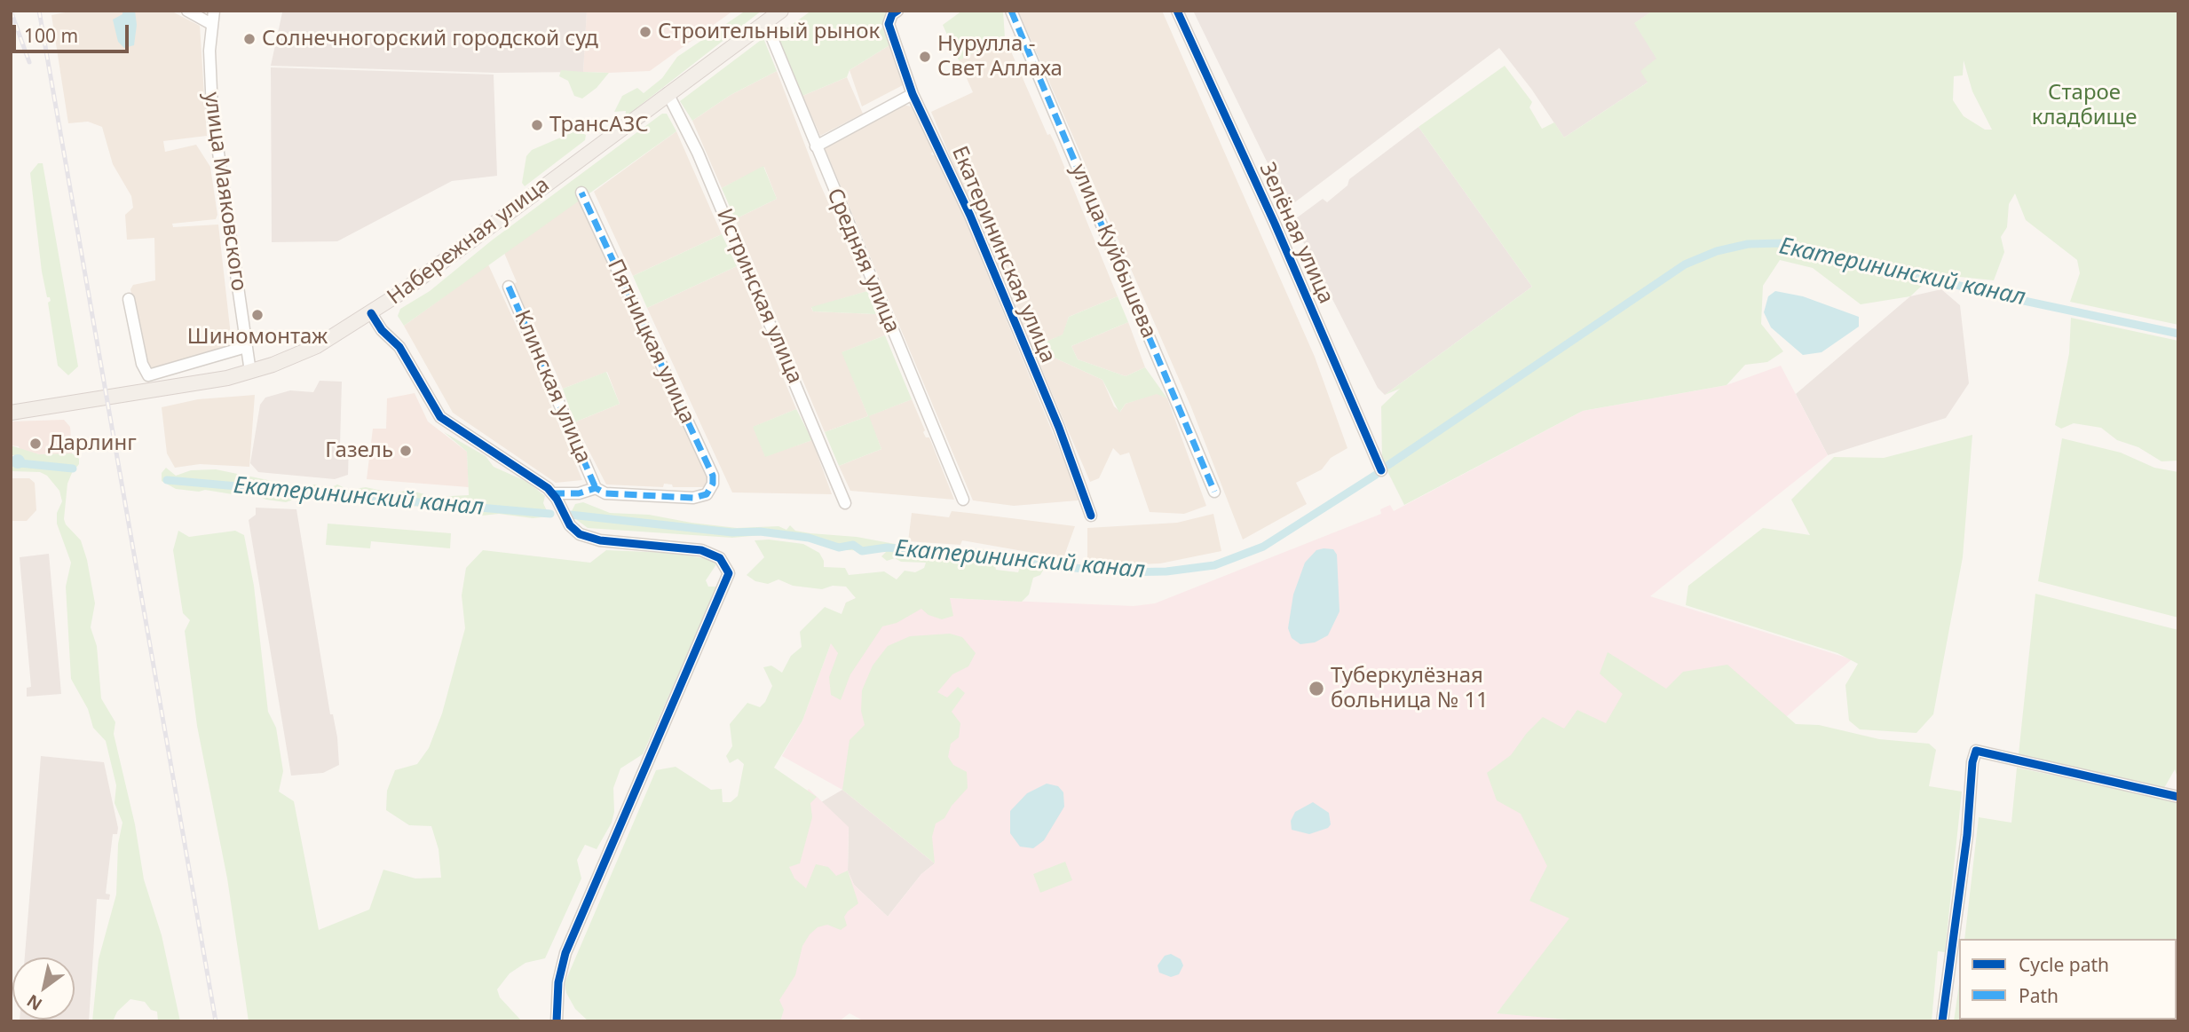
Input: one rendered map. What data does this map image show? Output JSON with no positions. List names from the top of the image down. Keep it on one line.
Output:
{"streets":{"main road":["Набережная улица"],"street":["улица Маяковского","Зелёная улица","улица Куйбышева","Екатерининская улица","Средняя улица","Истринская улица","Пятницкая улица","Клинская улица"]},"crossings":[["улица Маяковского","Набережная улица"],["Набережная улица","Средняя улица"],["Набережная улица","Истринская улица"],["Пятницкая улица","Клинская улица"]],"water":["Екатерининский канал"],"parks":["Старое кладбище"],"places":["Строительный рынок","Солнечногорский городской суд","Нурулла - Свет Аллаха","ТрансАЗС","Шиномонтаж","Дарлинг","Газель","Туберкулёзная больница № 11"],"legend":["Cycle path","Path"],"scale_bar":"100 m","north":"bottom left"}
